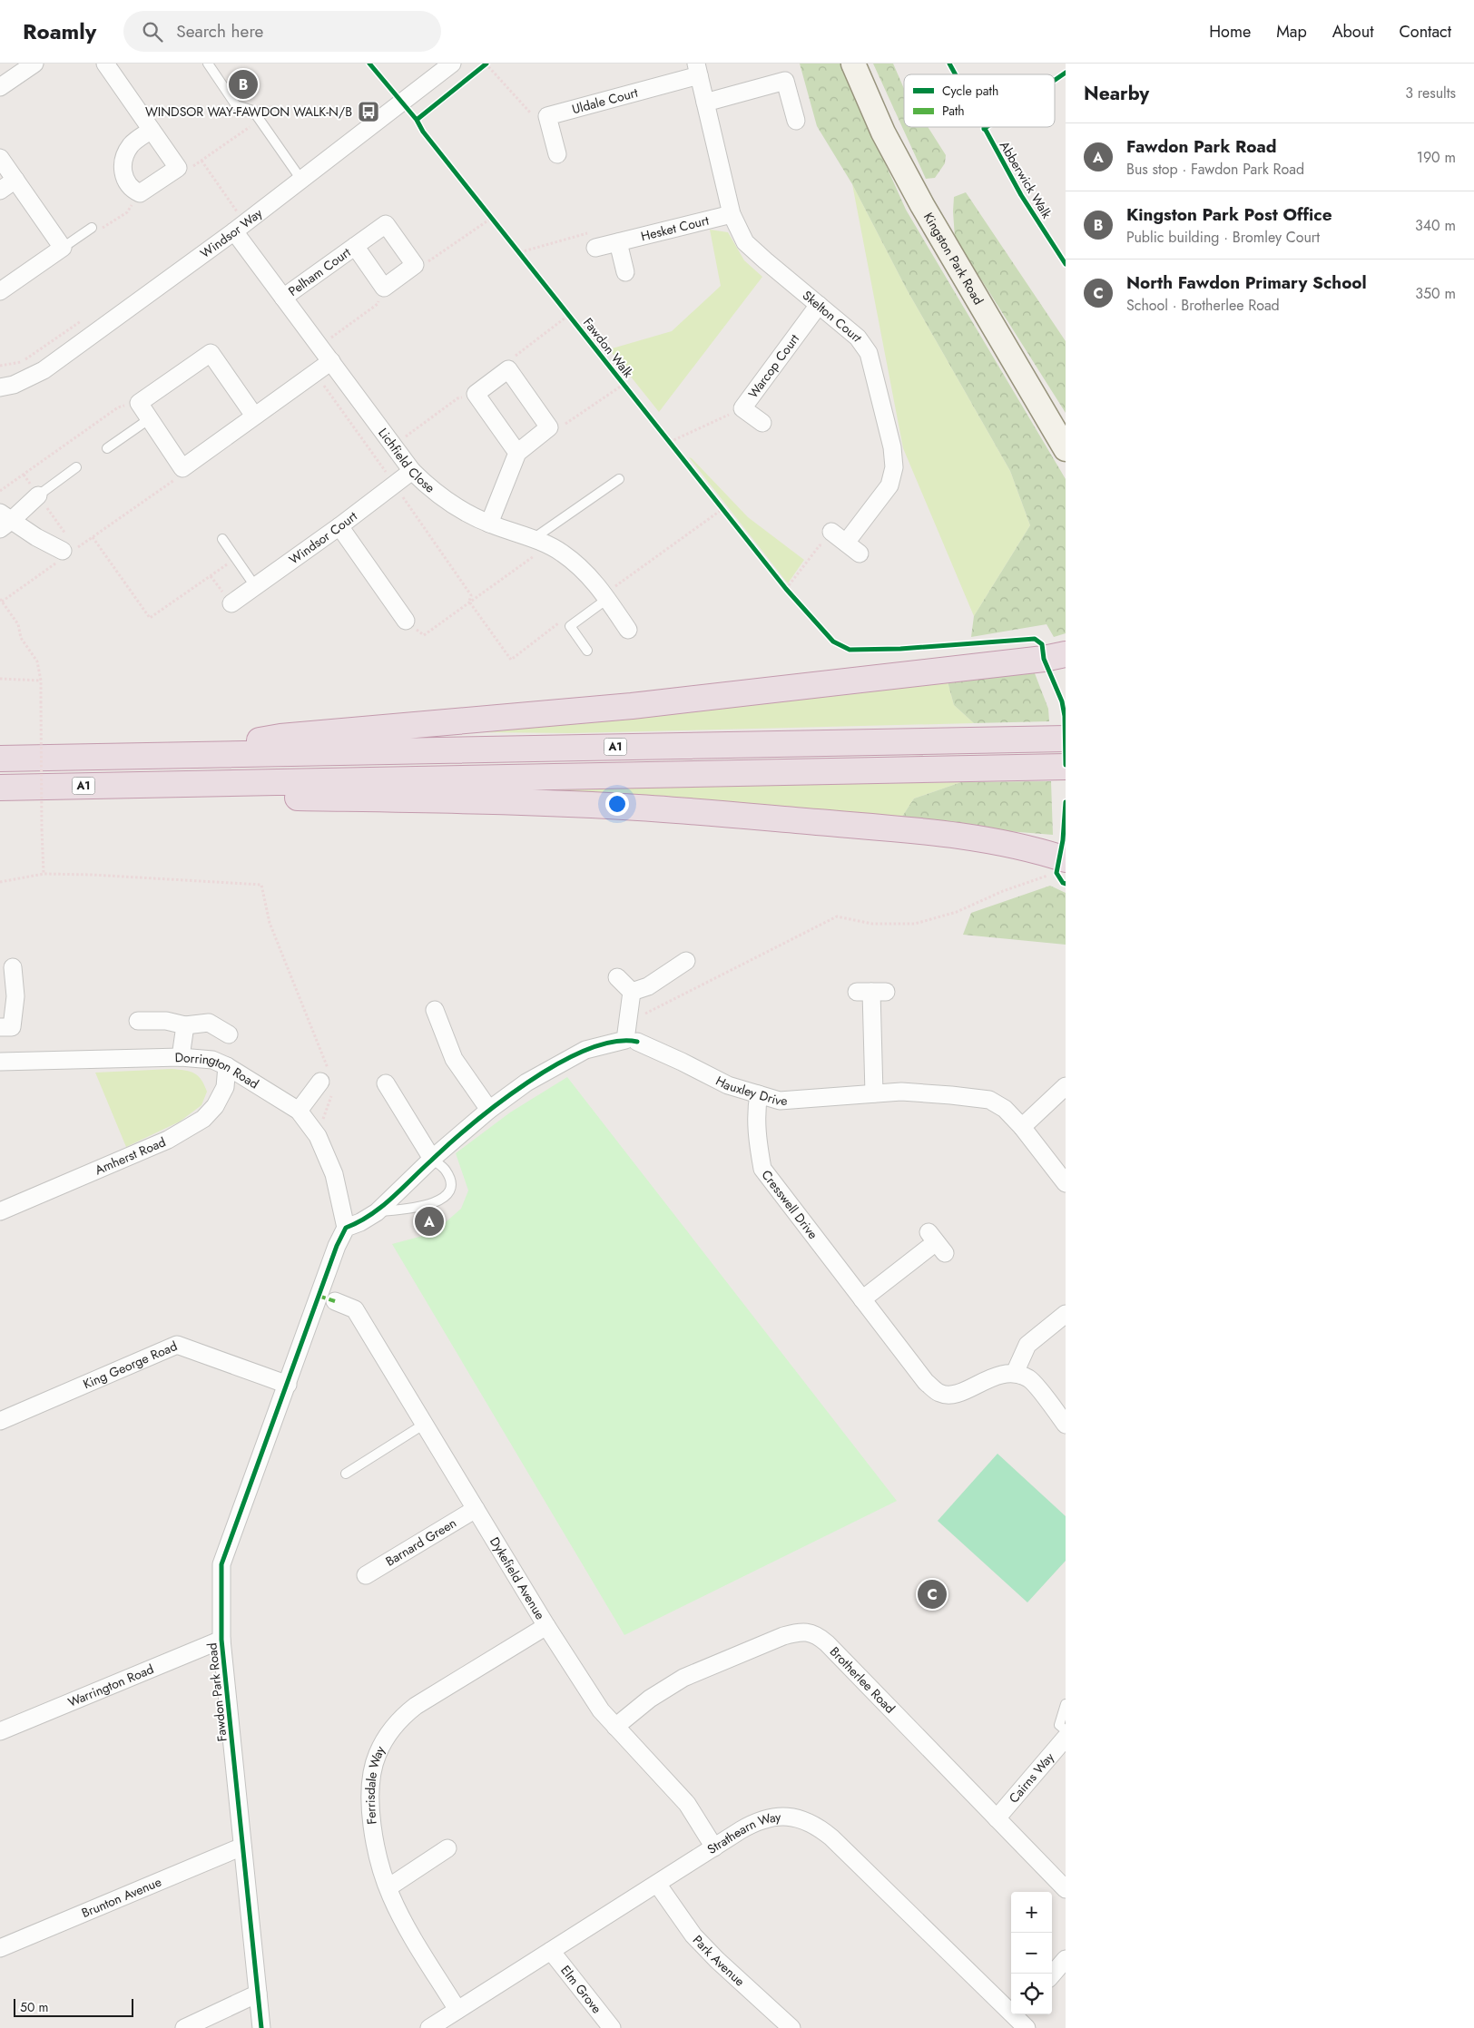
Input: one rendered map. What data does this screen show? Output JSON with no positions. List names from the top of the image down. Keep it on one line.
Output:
{"streets":{"highway":["A1"],"street":["Uldale Court","Hesket Court","Windsor Way","Kingston Park Road","Pelham Court","Skelton Court","Warcop Court","Lichfield Close","Windsor Court","Dorrington Road","Hauxley Drive","Amherst Road","Cresswell Drive","King George Road","Barnard Green","Dykefield Avenue","Brotherlee Road","Warrington Road","Fawdon Park Road","Cairns Way","Ferrisdale Way","Strathearn Way","Brunton Avenue","Park Avenue","Elm Grove"],"cycle path":["Abberwick Walk","Fawdon Walk"]},"crossings":[["Uldale Court","Skelton Court"],["Hesket Court","Skelton Court"],["Windsor Way","Lichfield Close"],["Pelham Court","Lichfield Close"],["Skelton Court","Warcop Court"],["Lichfield Close","Windsor Court"],["Dorrington Road","Amherst Road"],["Dorrington Road","Fawdon Park Road"],["Hauxley Drive","Cresswell Drive"],["King George Road","Fawdon Park Road"],["Barnard Green","Dykefield Avenue"],["Dykefield Avenue","Brotherlee Road"],["Dykefield Avenue","Ferrisdale Way"],["Dykefield Avenue","Strathearn Way"],["Brotherlee Road","Cairns Way"],["Warrington Road","Fawdon Park Road"],["Fawdon Park Road","Brunton Avenue"],["Ferrisdale Way","Strathearn Way"],["Strathearn Way","Park Avenue"],["Strathearn Way","Elm Grove"]],"places":{"bus stop":["WINDSOR WAY-FAWDON WALK-N/B"]},"legend":["Cycle path","Path"],"scale_bar":"50 m","page":{"header":"Roamly","search":"Search here","nav":["Home","Map","About","Contact"],"heading":["Nearby","3 results"],"pins":["B","A","C"],"list":[{"mark":"A","name":"Fawdon Park Road","note":"Bus stop · Fawdon Park Road","value":"190 m"},{"mark":"B","name":"Kingston Park Post Office","note":"Public building · Bromley Court","value":"340 m"},{"mark":"C","name":"North Fawdon Primary School","note":"School · Brotherlee Road","value":"350 m"}],"map_buttons":["+","−"],"scale":"50 m"}}
